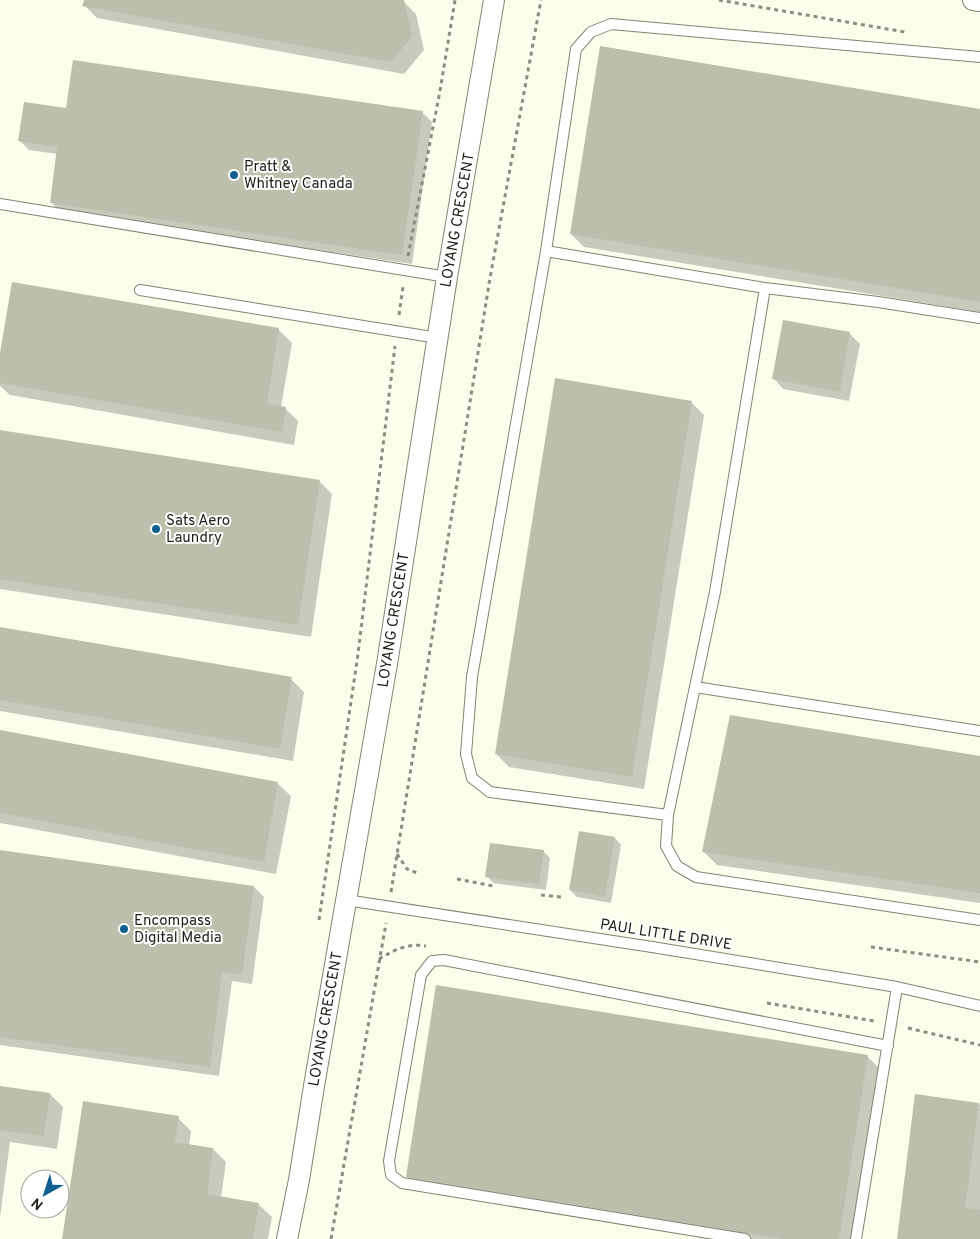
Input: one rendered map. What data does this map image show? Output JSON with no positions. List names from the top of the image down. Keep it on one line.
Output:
{"streets":{"street":["LOYANG CRESCENT"],"lane":["PAUL LITTLE DRIVE"]},"crossings":[["LOYANG CRESCENT","PAUL LITTLE DRIVE"]],"places":["Pratt & Whitney Canada","Sats Aero Laundry","Encompass Digital Media"],"north":"bottom left"}
